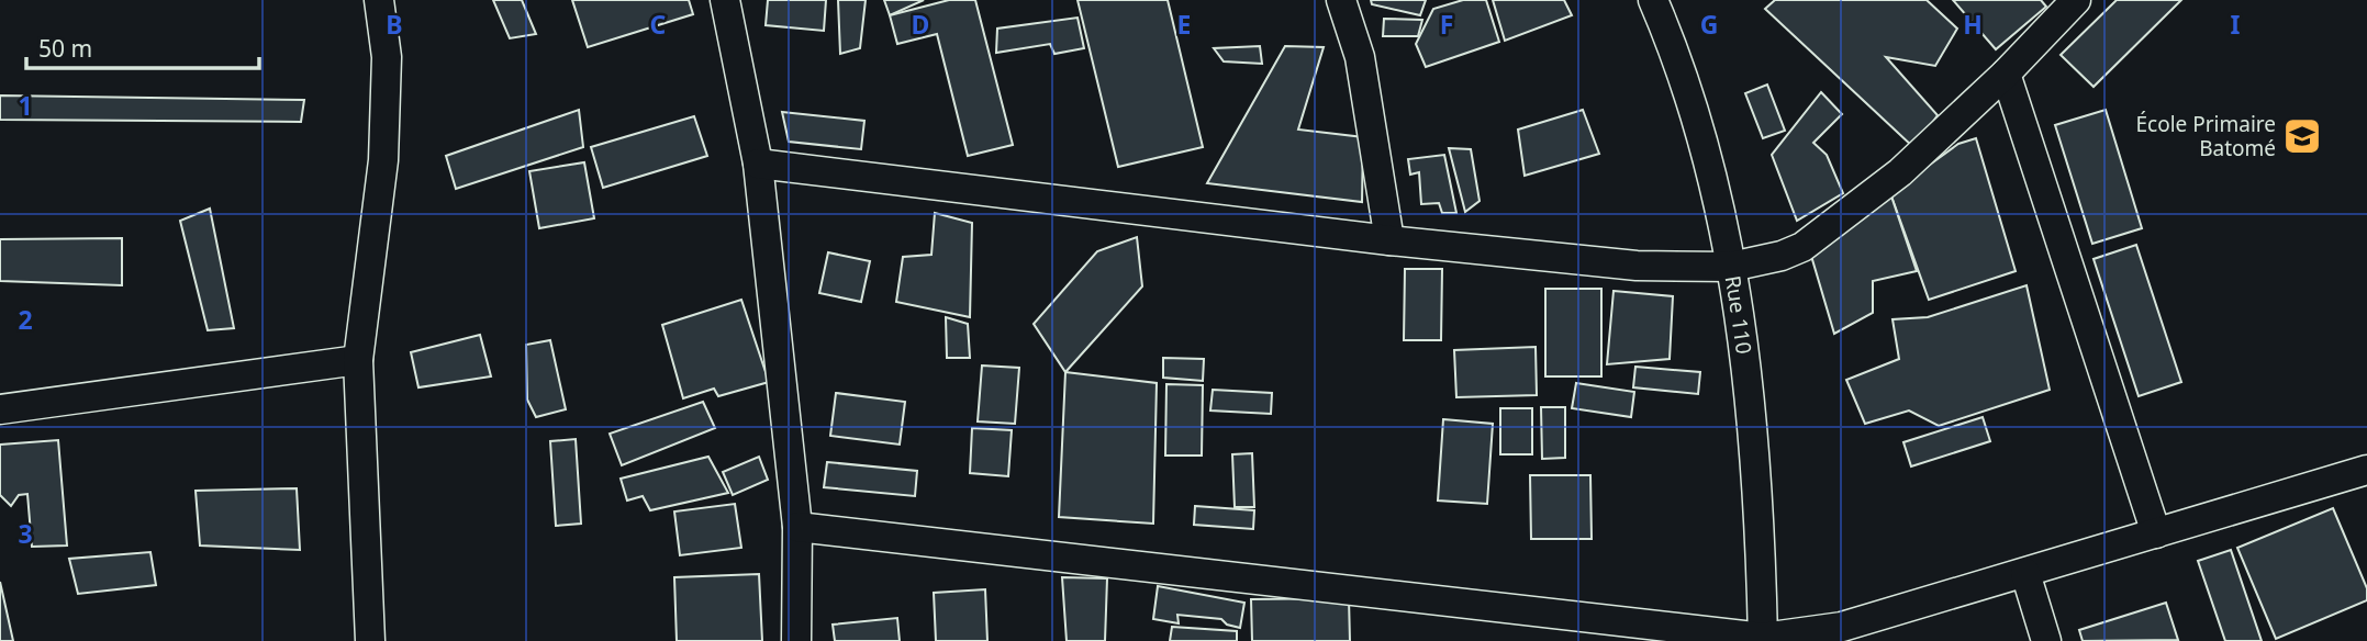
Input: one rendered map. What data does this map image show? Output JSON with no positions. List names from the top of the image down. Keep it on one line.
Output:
{"streets":{"street":["Rue 110"]},"places":{"school or university":["École Primaire Batomé"]},"scale_bar":"50 m","grid":{"columns":["B","C","D","E","F","G","H","I"],"rows":["1","2","3"]}}
